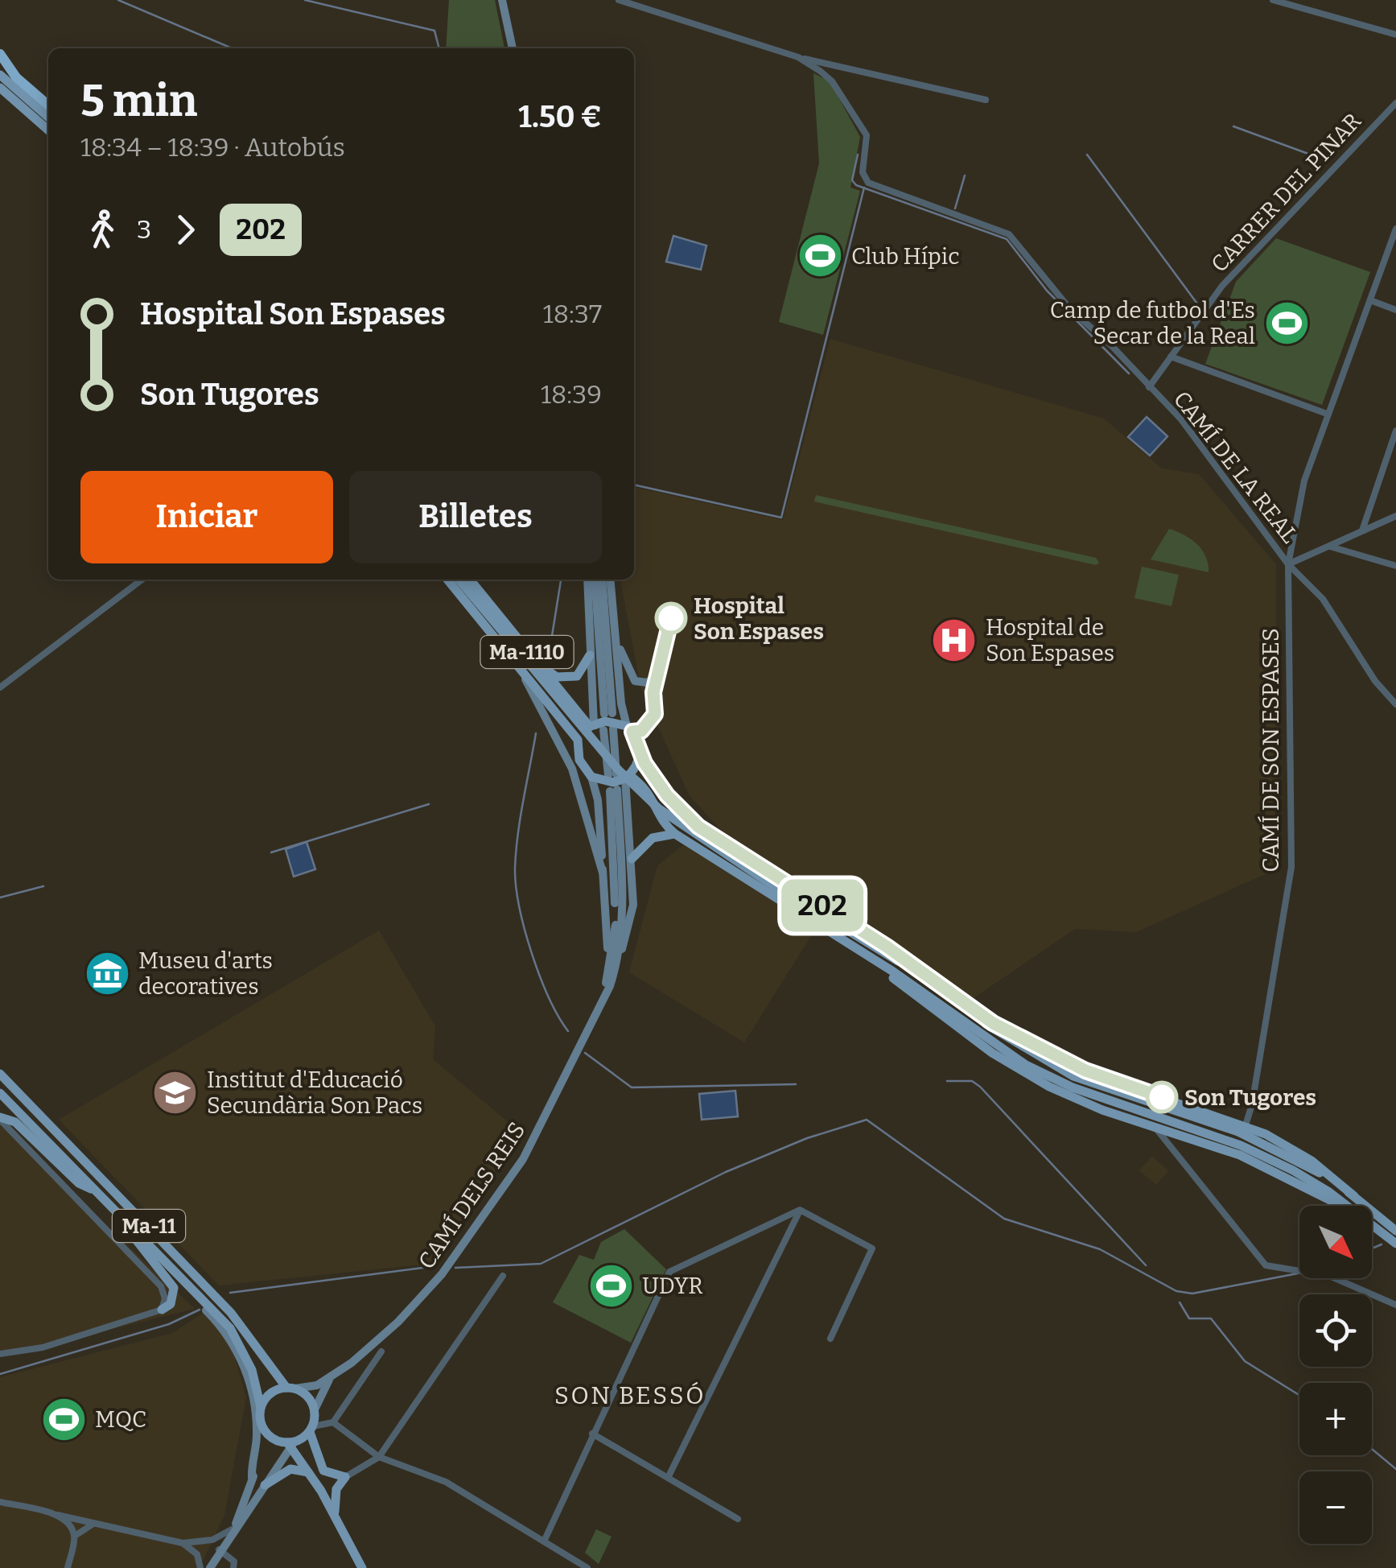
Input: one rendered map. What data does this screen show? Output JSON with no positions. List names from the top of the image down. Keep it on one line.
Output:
{"streets":{"main road":["Ma-1110","Ma-11"],"street":["CARRER DEL PINAR","CAMÍ DE LA REAL","CAMÍ DE SON ESPASES","CAMÍ DELS REIS"]},"crossings":[["CARRER DEL PINAR","CAMÍ DE LA REAL"],["CAMÍ DE LA REAL","CAMÍ DE SON ESPASES"]],"districts":["SON BESSÓ"],"places":{"sports":["Club Hípic","Camp de futbol d'Es Secar de la Real","UDYR","MQC"],"other":["Hospital Son Espases","Son Tugores"],"hospital":["Hospital de Son Espases"],"museum":["Museu d'arts decoratives"],"school or university":["Institut d'Educació Secundària Son Pacs"]},"lines":["bus line 202"],"north":"bottom right","page":{"on_map":"202","heading":["5 min","18:34 – 18:39 · Autobús","1.50 €"],"legs":["3","202"],"list":[{"name":"Hospital Son Espases","value":"18:37"},{"name":"Son Tugores","value":"18:39"}],"buttons":["Iniciar","Billetes"],"map_buttons":["+","−"]}}
